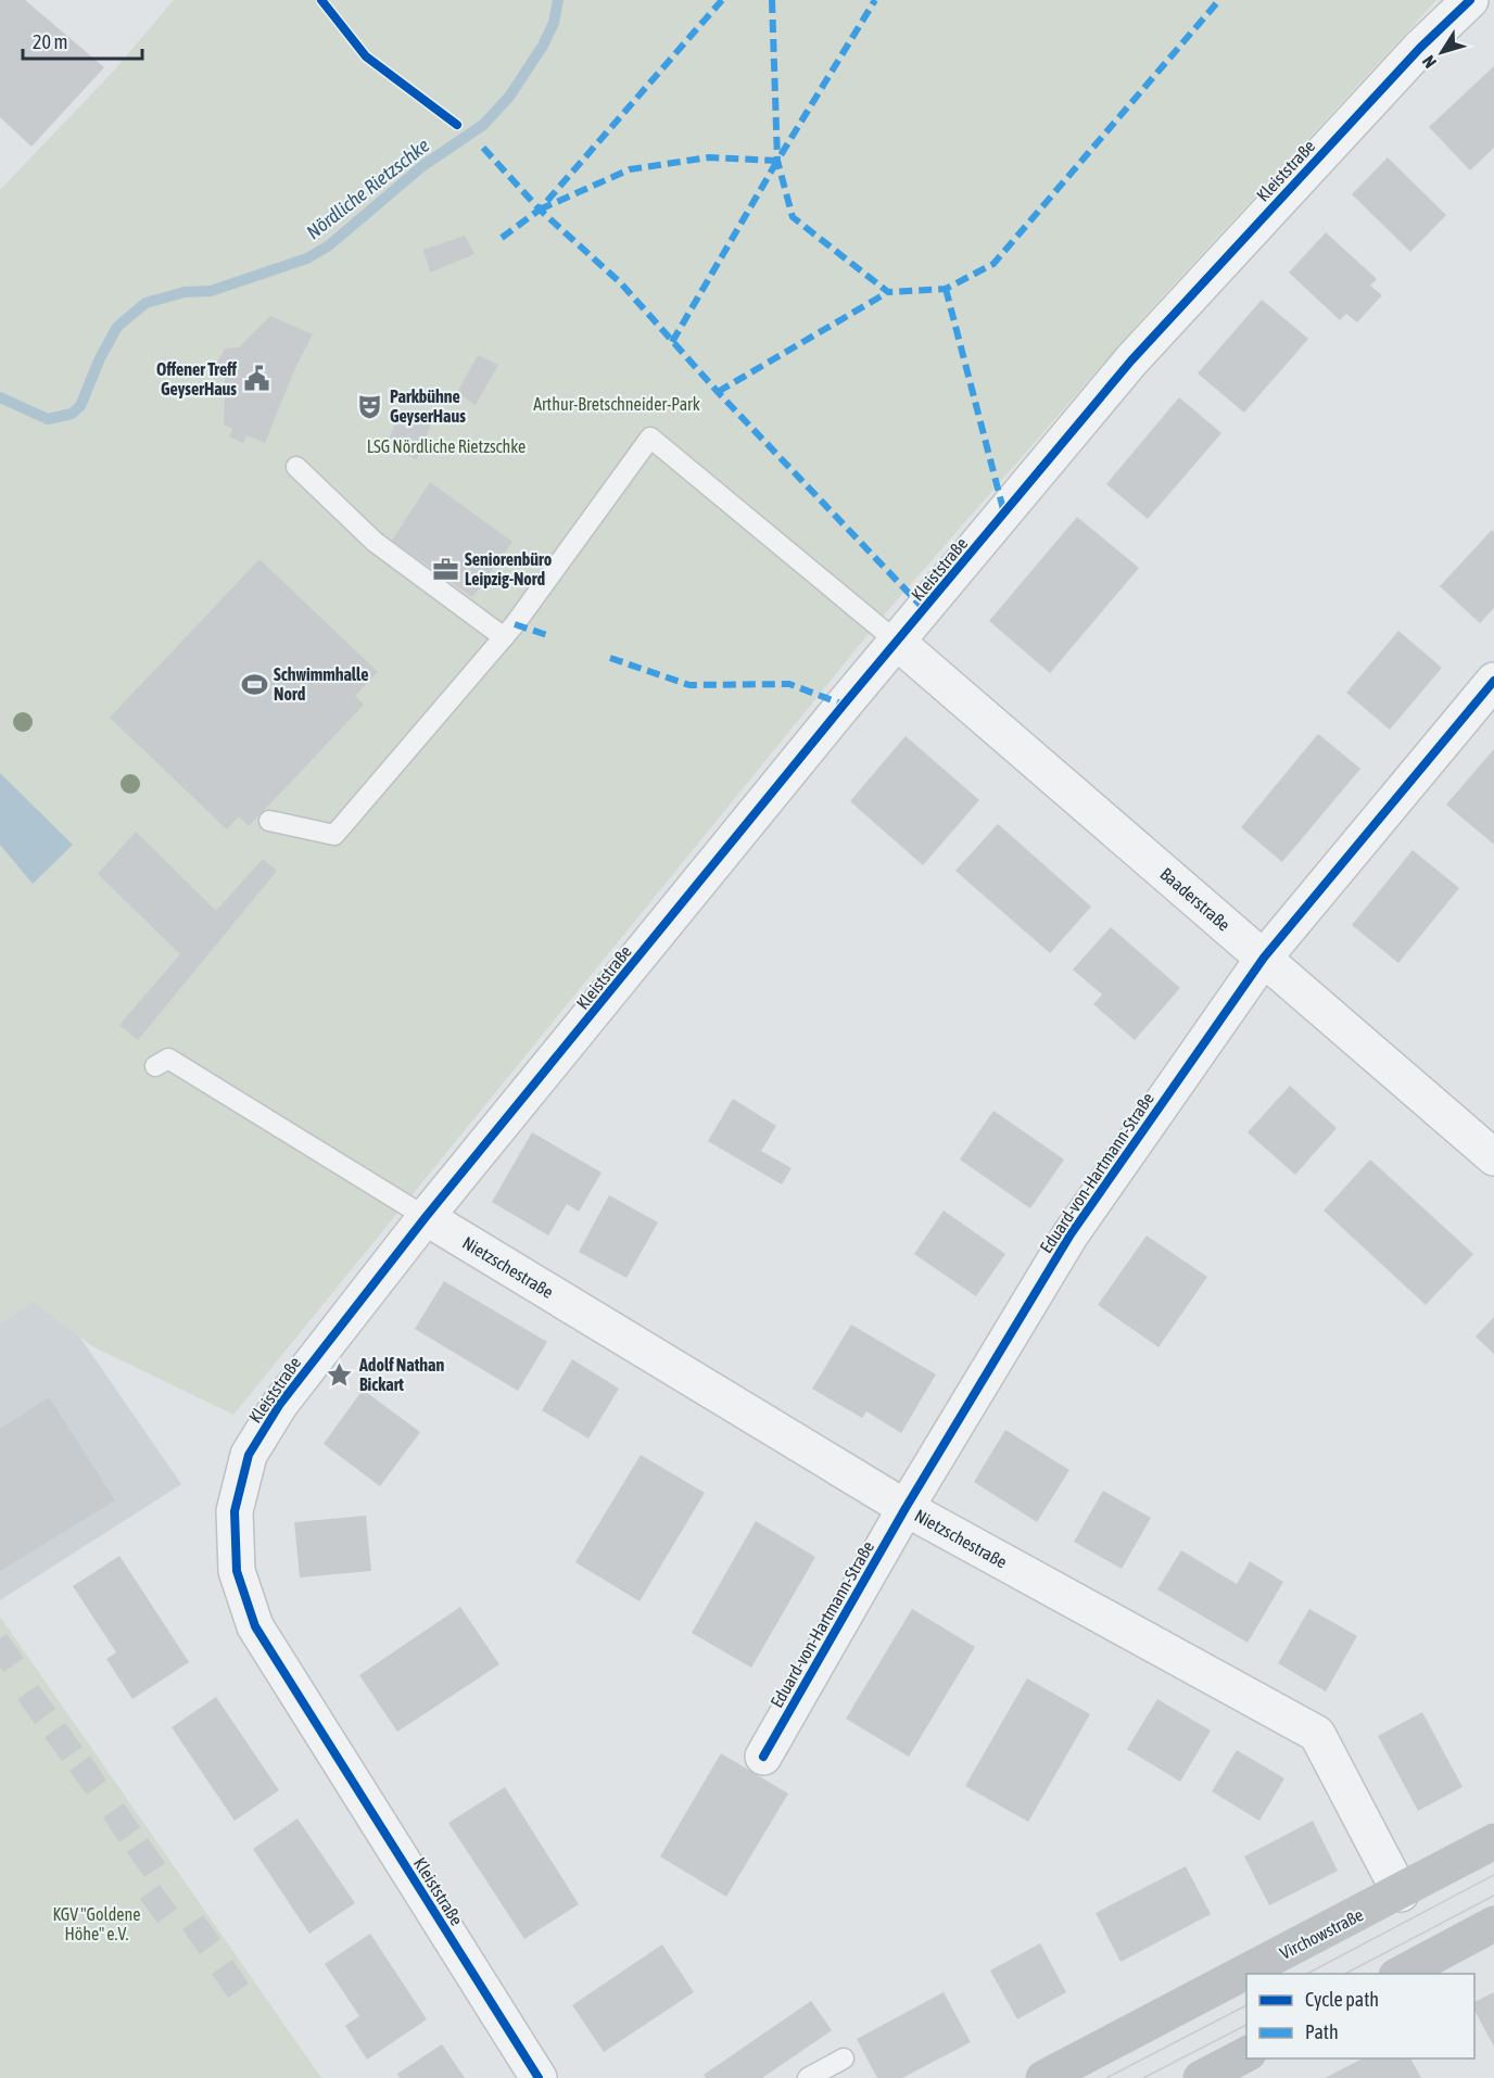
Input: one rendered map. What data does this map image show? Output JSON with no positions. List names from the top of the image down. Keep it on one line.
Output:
{"streets":{"main road":["Virchowstraße"],"street":["Kleiststraße","Baaderstraße","Eduard-von-Hartmann-Straße","Nietzschestraße"]},"crossings":[["Kleiststraße","Baaderstraße"],["Kleiststraße","Nietzschestraße"],["Baaderstraße","Eduard-von-Hartmann-Straße"],["Eduard-von-Hartmann-Straße","Nietzschestraße"],["Nietzschestraße","Virchowstraße"]],"water":["Nördliche Rietzschke"],"parks":["Arthur-Bretschneider-Park","LSG Nördliche Rietzschke","KGV \"Goldene Höhe\" e.V."],"places":{"public building":["Offener Treff GeyserHaus"],"theatre":["Parkbühne GeyserHaus"],"office":["Seniorenbüro Leipzig-Nord"],"sports":["Schwimmhalle Nord"],"place":["Adolf Nathan Bickart"]},"legend":["Cycle path","Path"],"scale_bar":"20 m","north":"bottom left"}
